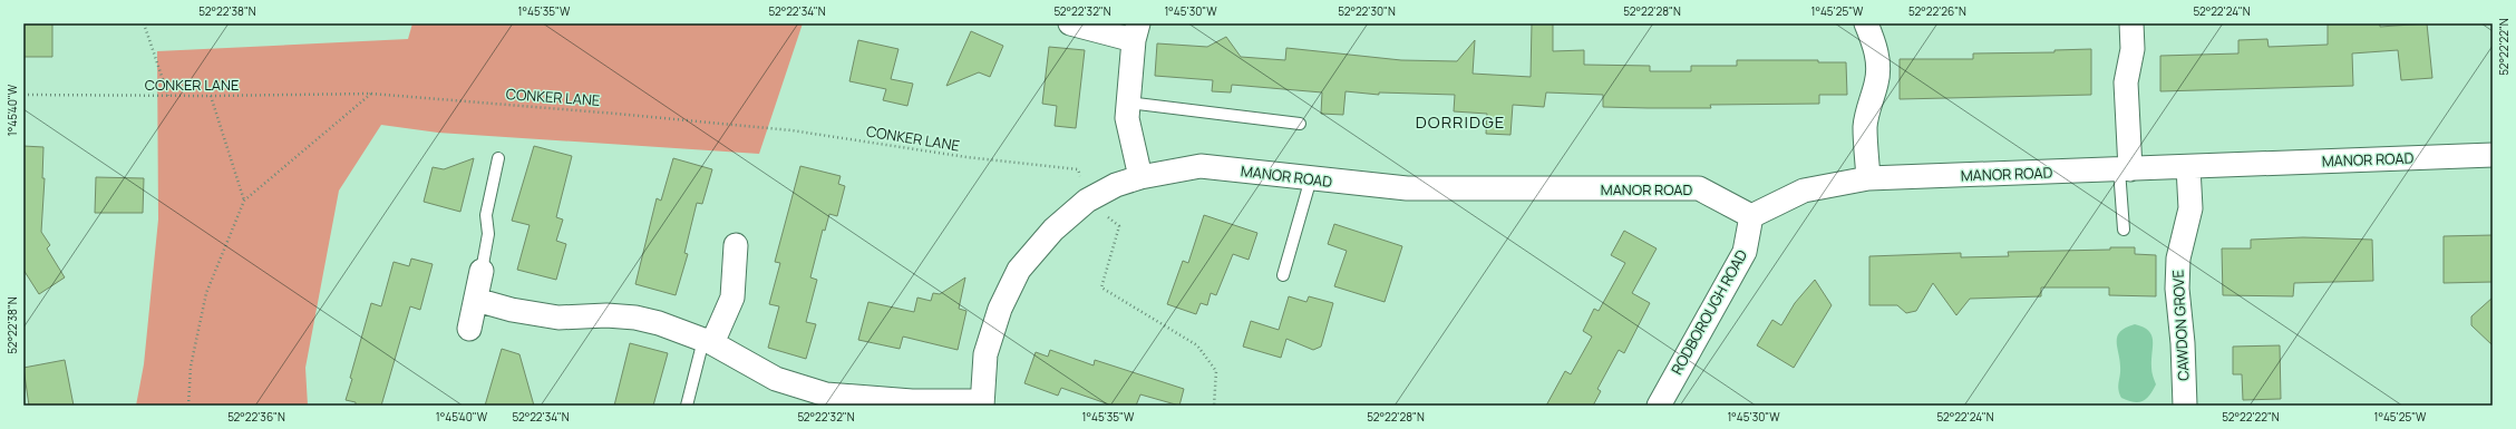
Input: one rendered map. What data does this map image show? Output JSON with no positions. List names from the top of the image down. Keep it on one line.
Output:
{"streets":{"street":["MANOR ROAD","RODBOROUGH ROAD","CAWDON GROVE"],"path":["CONKER LANE"]},"crossings":[["MANOR ROAD","RODBOROUGH ROAD"],["MANOR ROAD","CAWDON GROVE"]],"districts":["DORRIDGE"],"coordinates":["52°22'38\"N","1°45'35\"W","52°22'34\"N","52°22'32\"N","1°45'30\"W","52°22'30\"N","52°22'28\"N","1°45'25\"W","52°22'26\"N","52°22'24\"N","52°22'22\"N","1°45'40\"W","52°22'36\"N"]}
